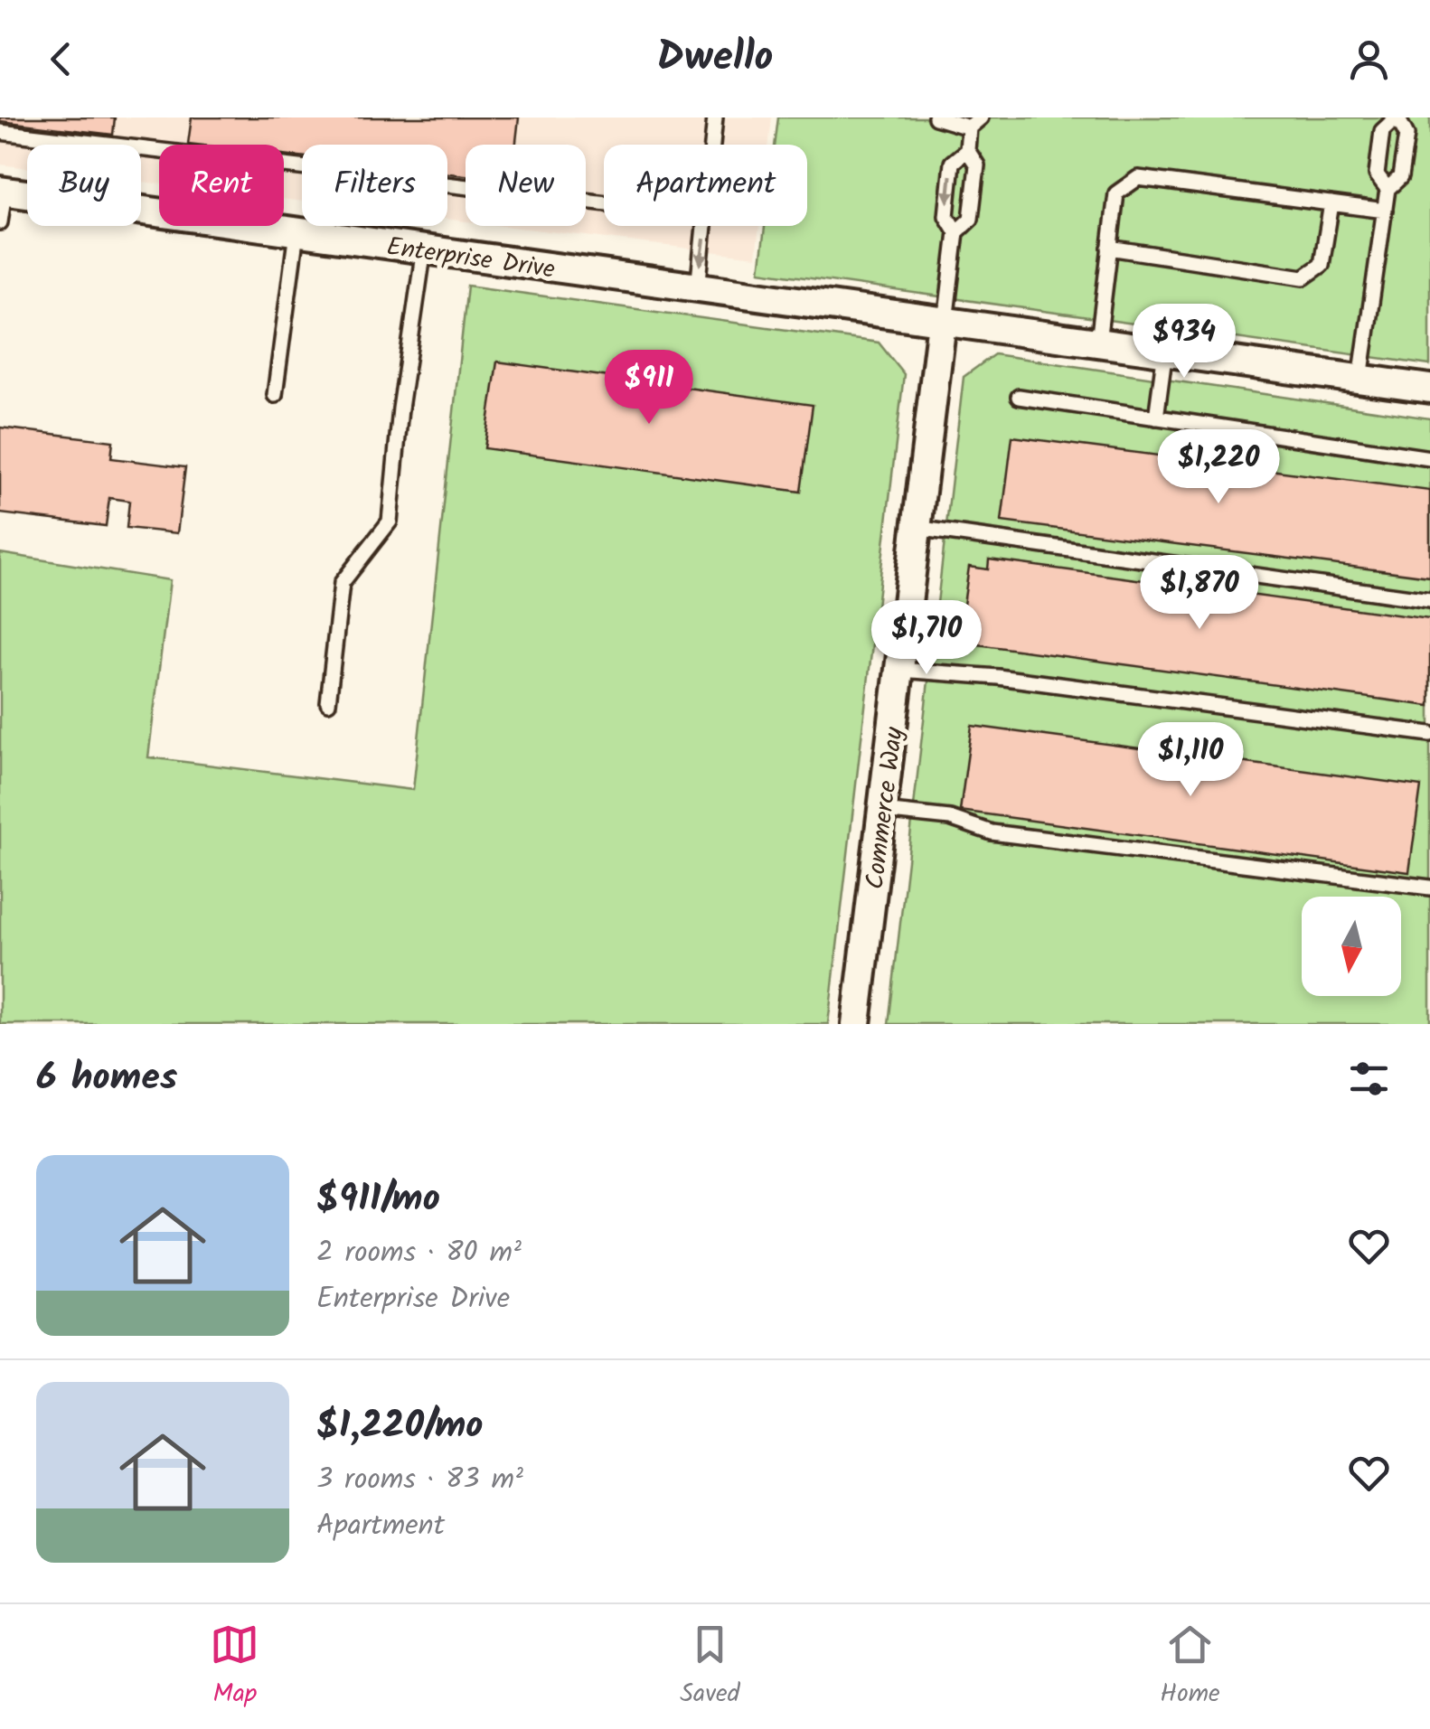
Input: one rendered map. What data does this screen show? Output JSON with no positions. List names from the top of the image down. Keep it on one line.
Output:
{"streets":{"street":["Enterprise Drive","Commerce Way"]},"crossings":[["Enterprise Drive","Commerce Way"]],"north":"bottom","page":{"header":"Dwello","chip":["Buy","Rent","Filters","New","Apartment"],"price":["$934","$911","$1,220","$1,870","$1,710","$1,110"],"heading":"6 homes","list":[{"name":"$911/mo","note":"2 rooms · 80 m² · Enterprise Drive"},{"name":"$1,220/mo","note":"3 rooms · 83 m² · Apartment"}],"tabs":["Map","Saved","Home"]}}
